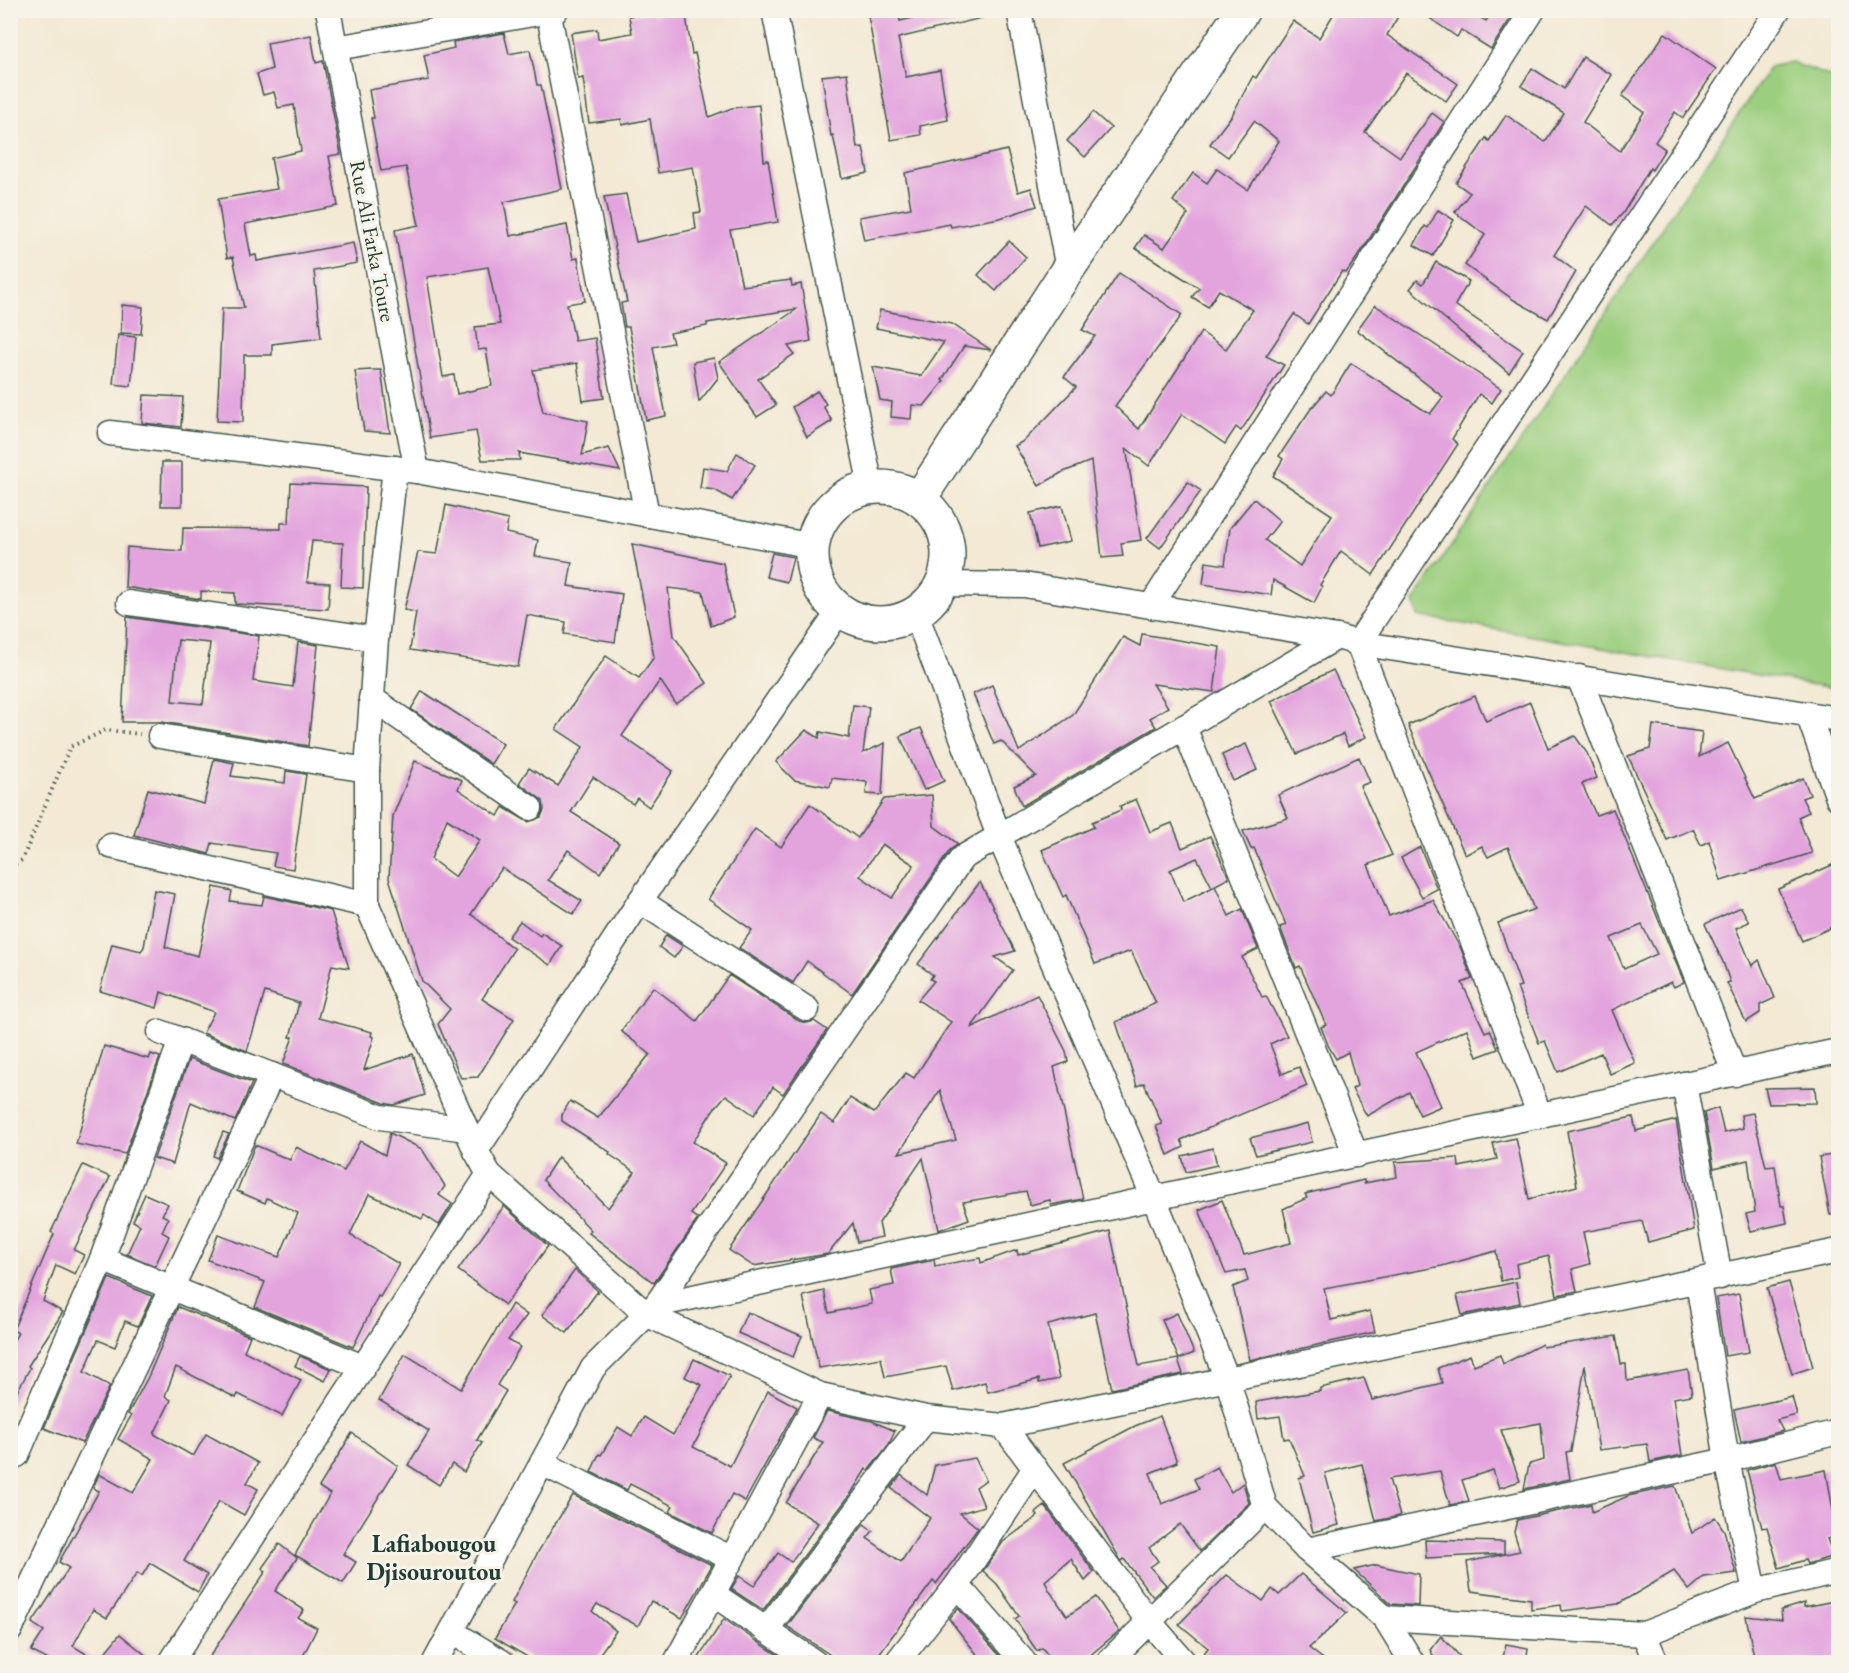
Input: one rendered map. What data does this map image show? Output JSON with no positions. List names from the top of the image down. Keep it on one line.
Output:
{"streets":{"street":["Rue Ali Farka Toure"]},"districts":["Lafiabougou Djisouroutou"]}
